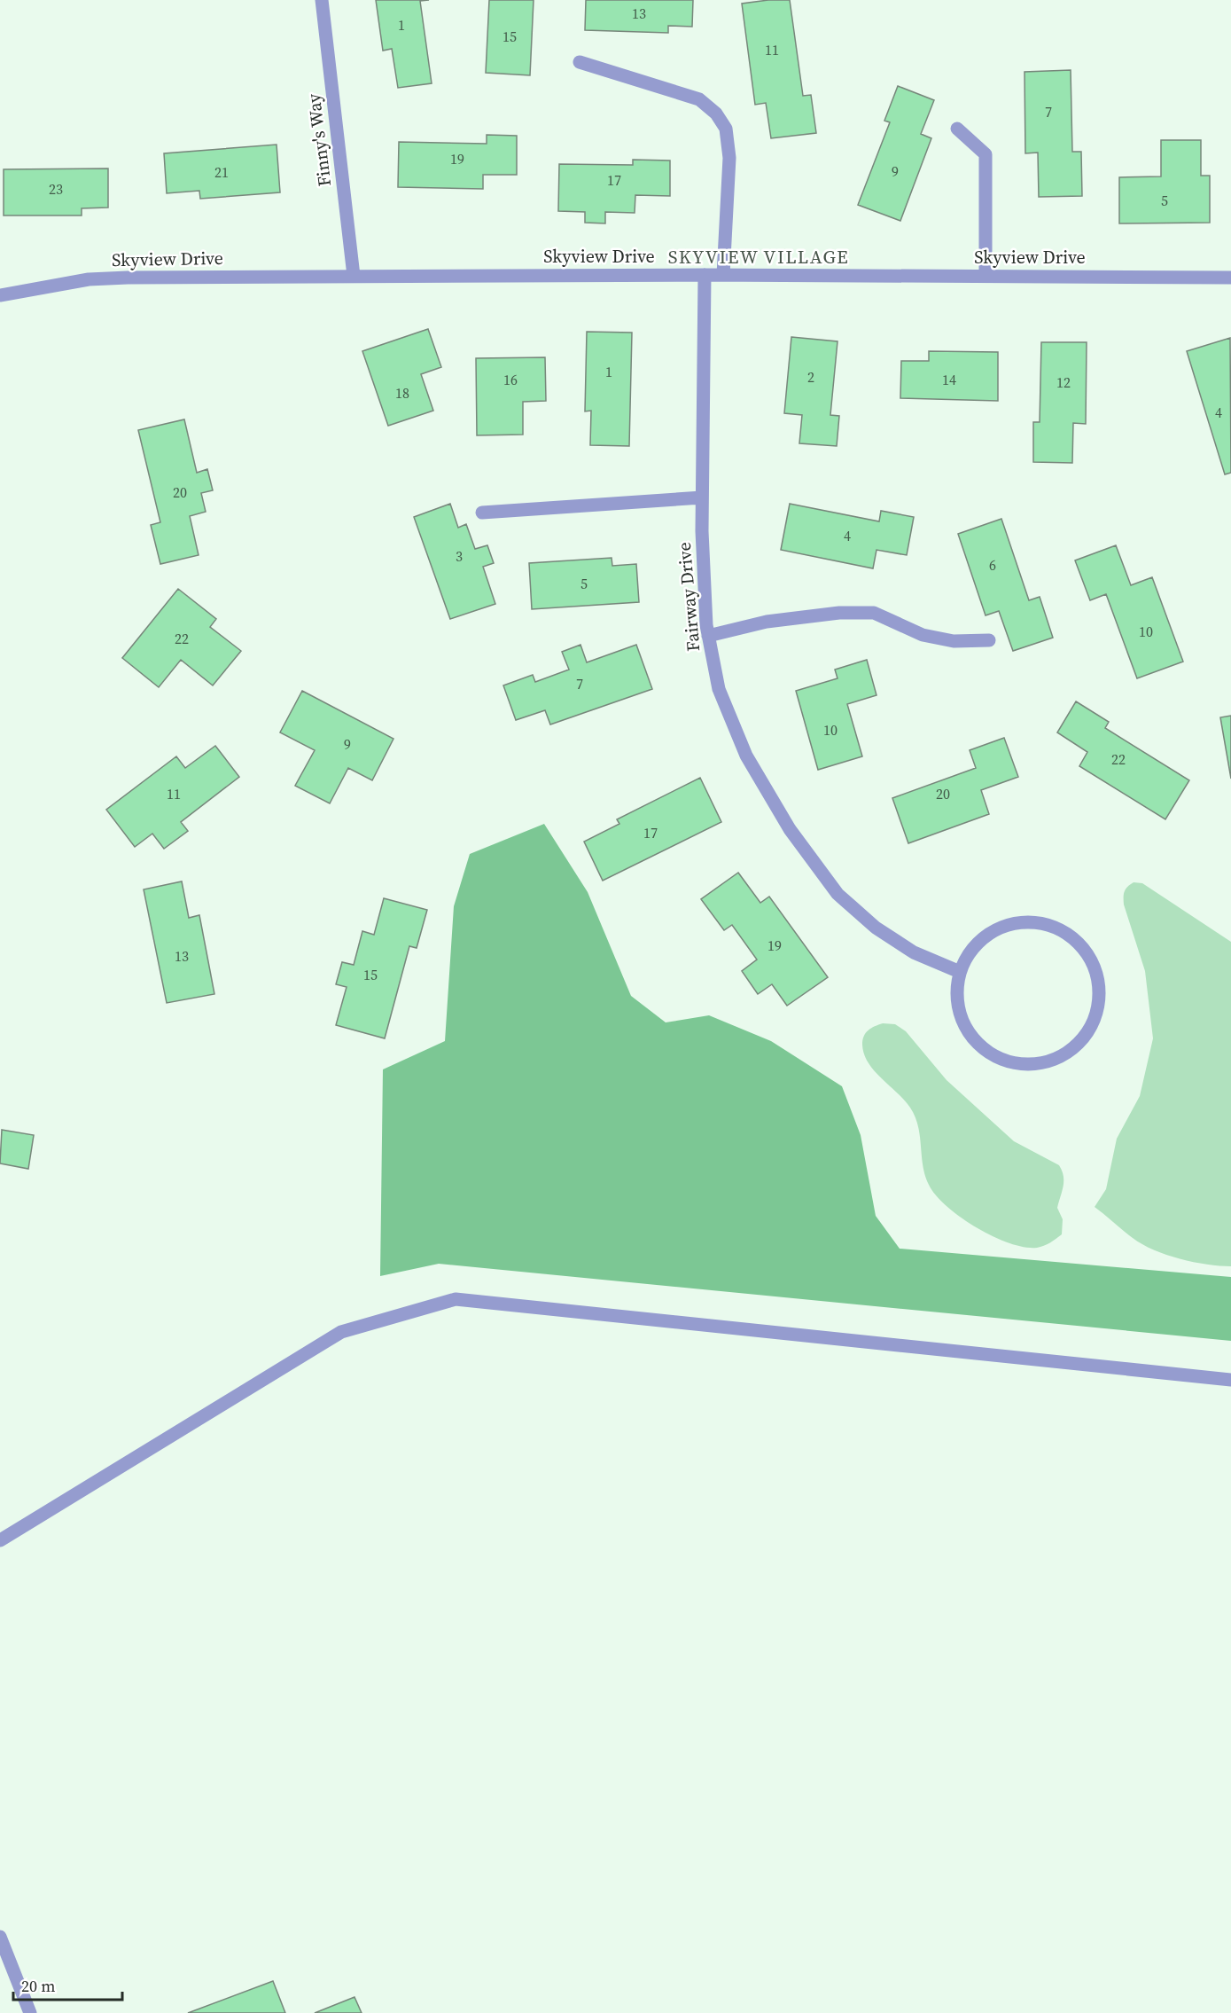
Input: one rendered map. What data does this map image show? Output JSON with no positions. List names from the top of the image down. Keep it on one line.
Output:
{"streets":{"street":["Finny's Way","Skyview Drive","Fairway Drive"]},"crossings":[["Finny's Way","Skyview Drive"],["Skyview Drive","Fairway Drive"]],"districts":["SKYVIEW VILLAGE"],"house_numbers":["13","1","15","11","7","19","9","21","17","23","5","1","2","16","14","12","18","4","20","4","3","6","5","10","22","7","10","9","22","11","20","17","19","13","15"],"scale_bar":"20 m"}
